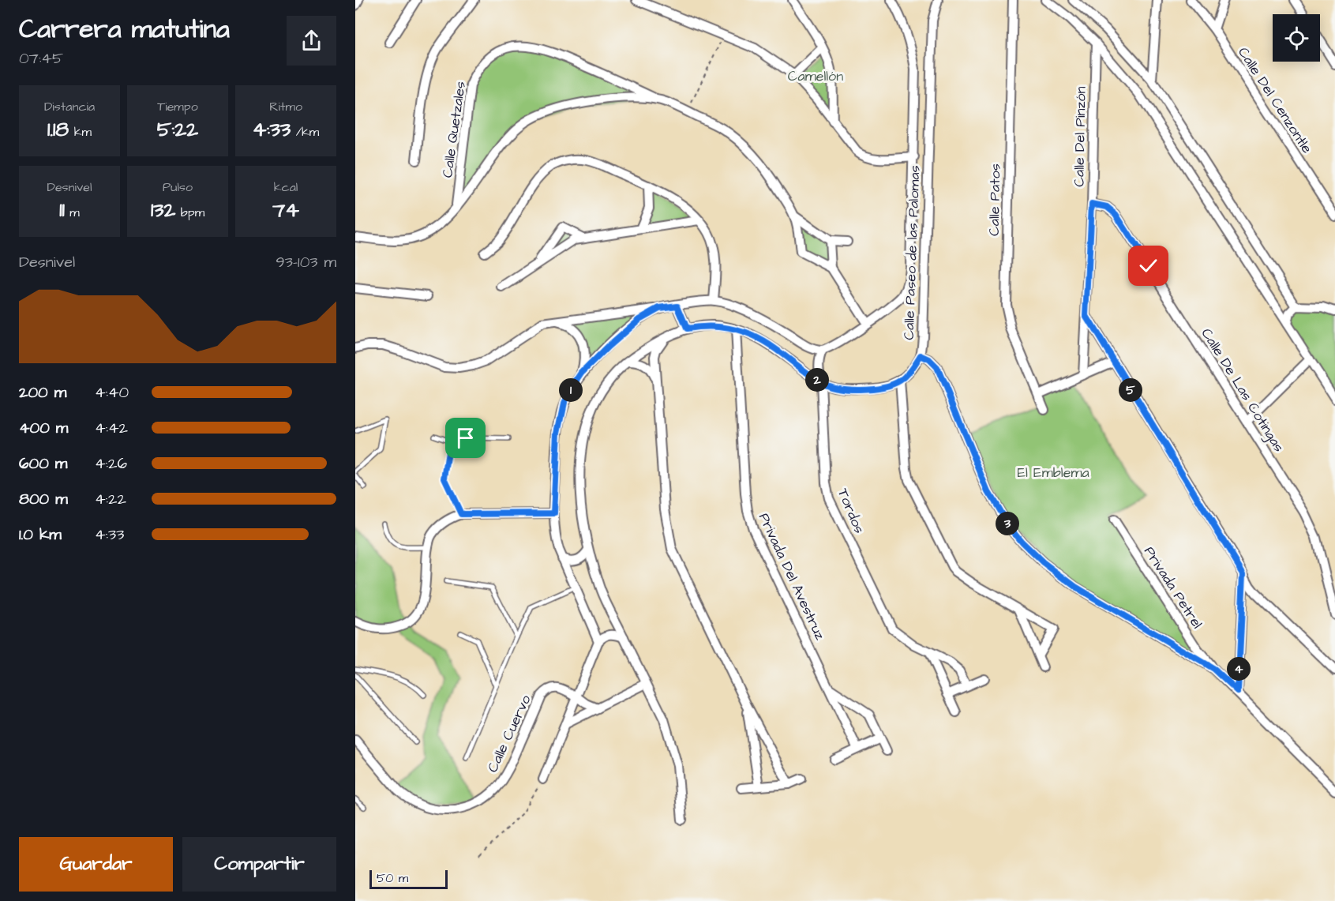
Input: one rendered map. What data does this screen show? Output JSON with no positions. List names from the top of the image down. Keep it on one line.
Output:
{"streets":{"street":["Calle Del Cenzontle","Calle Quetzales","Calle Del Pinzón","Calle Patos","Calle Paseo de las Palomas","Calle De Las Cotingas","Tordos","Privada Del Avestruz","Privada Petrel","Calle Cuervo"]},"crossings":[["Calle Del Pinzón","Calle De Las Cotingas"],["Calle Paseo de las Palomas","Tordos"]],"parks":["Camellón","El Emblema"],"scale_bar":"50 m","page":{"heading":["Carrera matutina","07:45"],"stats":[["Distancia","1.18 km"],["Tiempo","5:22"],["Ritmo","4:33 /km"],["Desnivel","11 m"],["Pulso","132 bpm"],["kcal","74"]],"chart":["Desnivel","93–103 m"],"pins":["2","1","5","3","4"],"list":[{"name":"200 m","note":"4:40"},{"name":"400 m","note":"4:42"},{"name":"600 m","note":"4:26"},{"name":"800 m","note":"4:22"},{"name":"1.0 km","note":"4:33"}],"buttons":["Guardar","Compartir"],"scale":"50 m"}}
